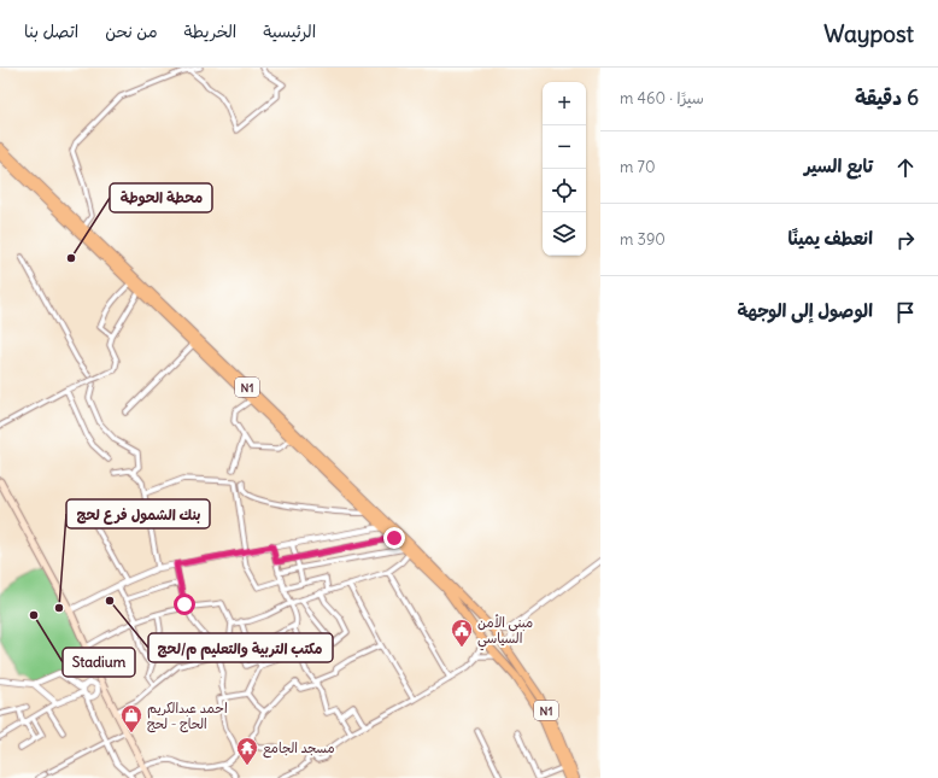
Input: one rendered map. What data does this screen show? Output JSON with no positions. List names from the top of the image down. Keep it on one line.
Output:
{"streets":{"highway":["N1"]},"places":{"other":["محطة الحوطة","مكتب التربية والتعليم م/لحج","بنك الشمول فرع لحج","Stadium"],"public building":["مبنى الأمن السياسي"],"shop":["احمد عبدالكريم الحاج - لحج"],"temple":["مسجد الجامع"]},"page":{"header":"Waypost","nav":["الرئيسية","الخريطة","من نحن","اتصل بنا"],"heading":["6 دقيقة","سيرًا · 460 m"],"map_buttons":["+","−"],"list":[["تابع السير","70 m"],["انعطف يمينًا","390 m"],"الوصول إلى الوجهة"]}}
